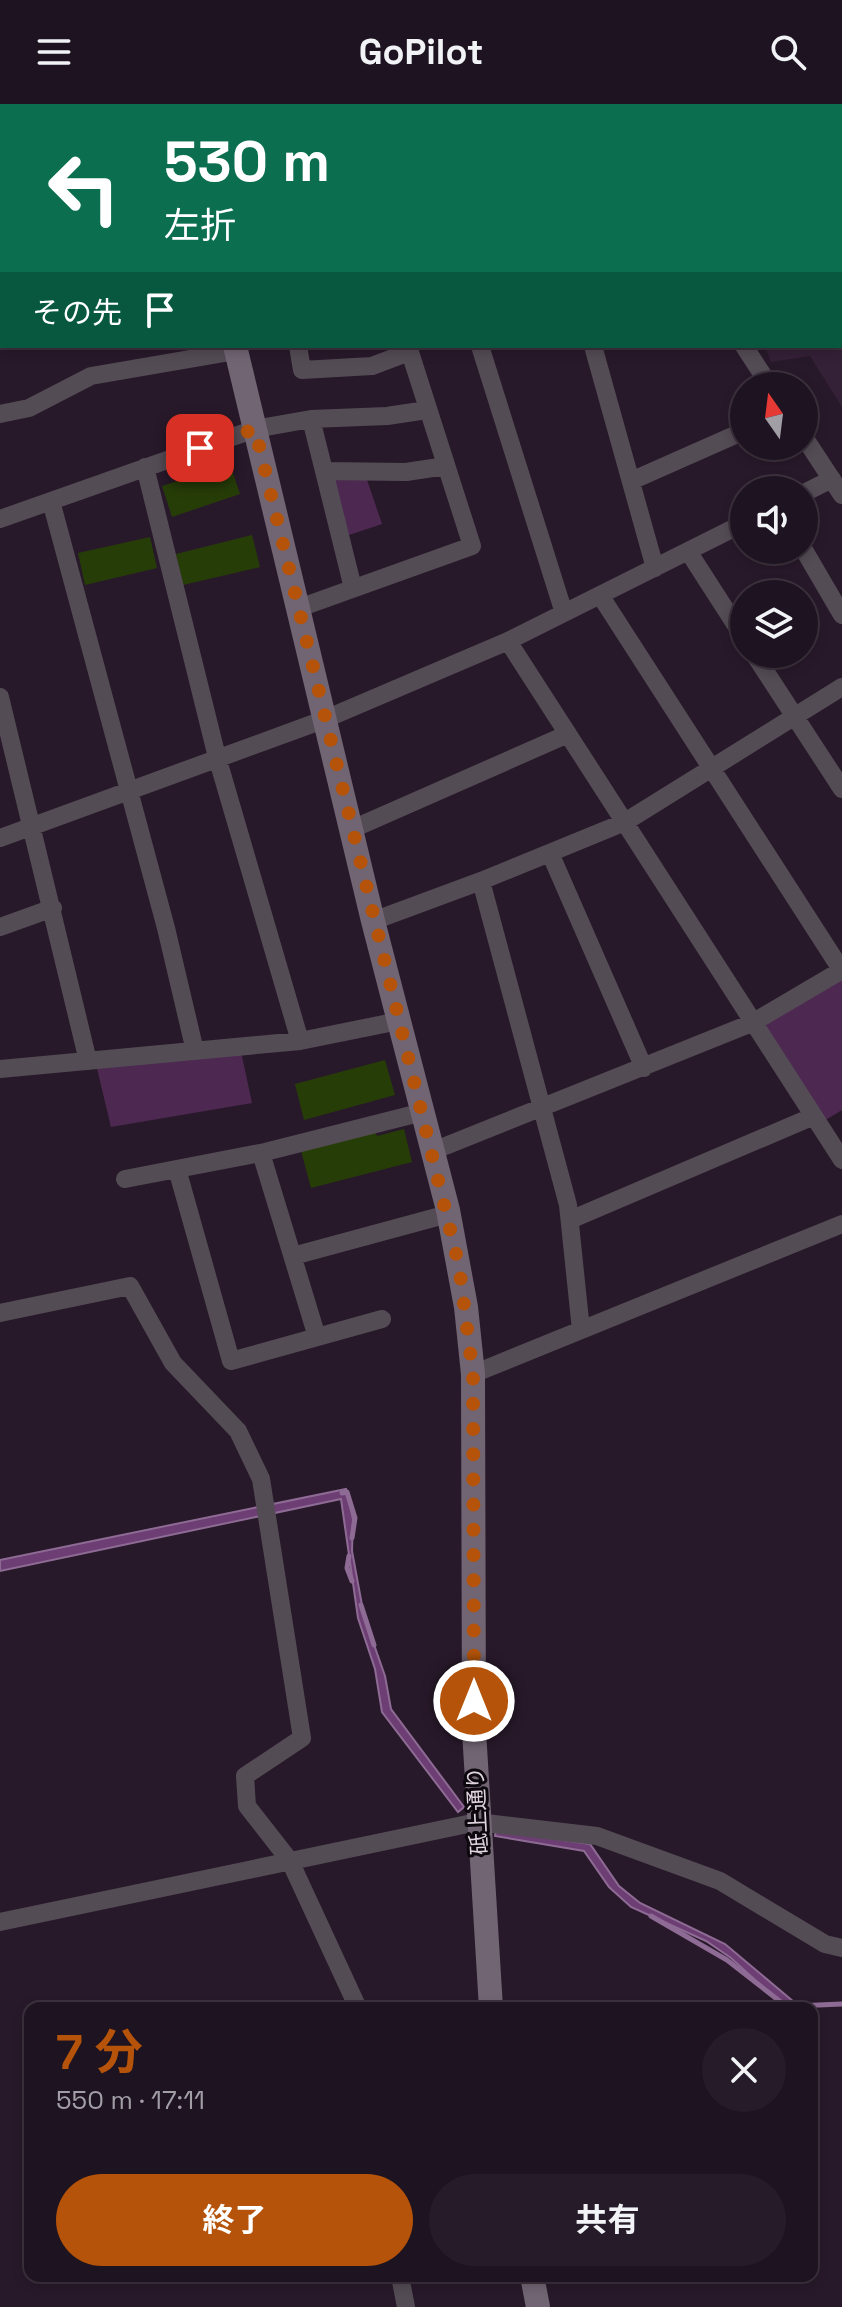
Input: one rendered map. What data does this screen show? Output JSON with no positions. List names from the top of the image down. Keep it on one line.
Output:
{"streets":{"street":["砥上通り"]},"north":"top","page":{"header":"GoPilot","turn":["530 m","左折"],"then":"その先","heading":["7 分","550 m · 17:11"],"buttons":["終了","共有"]}}
